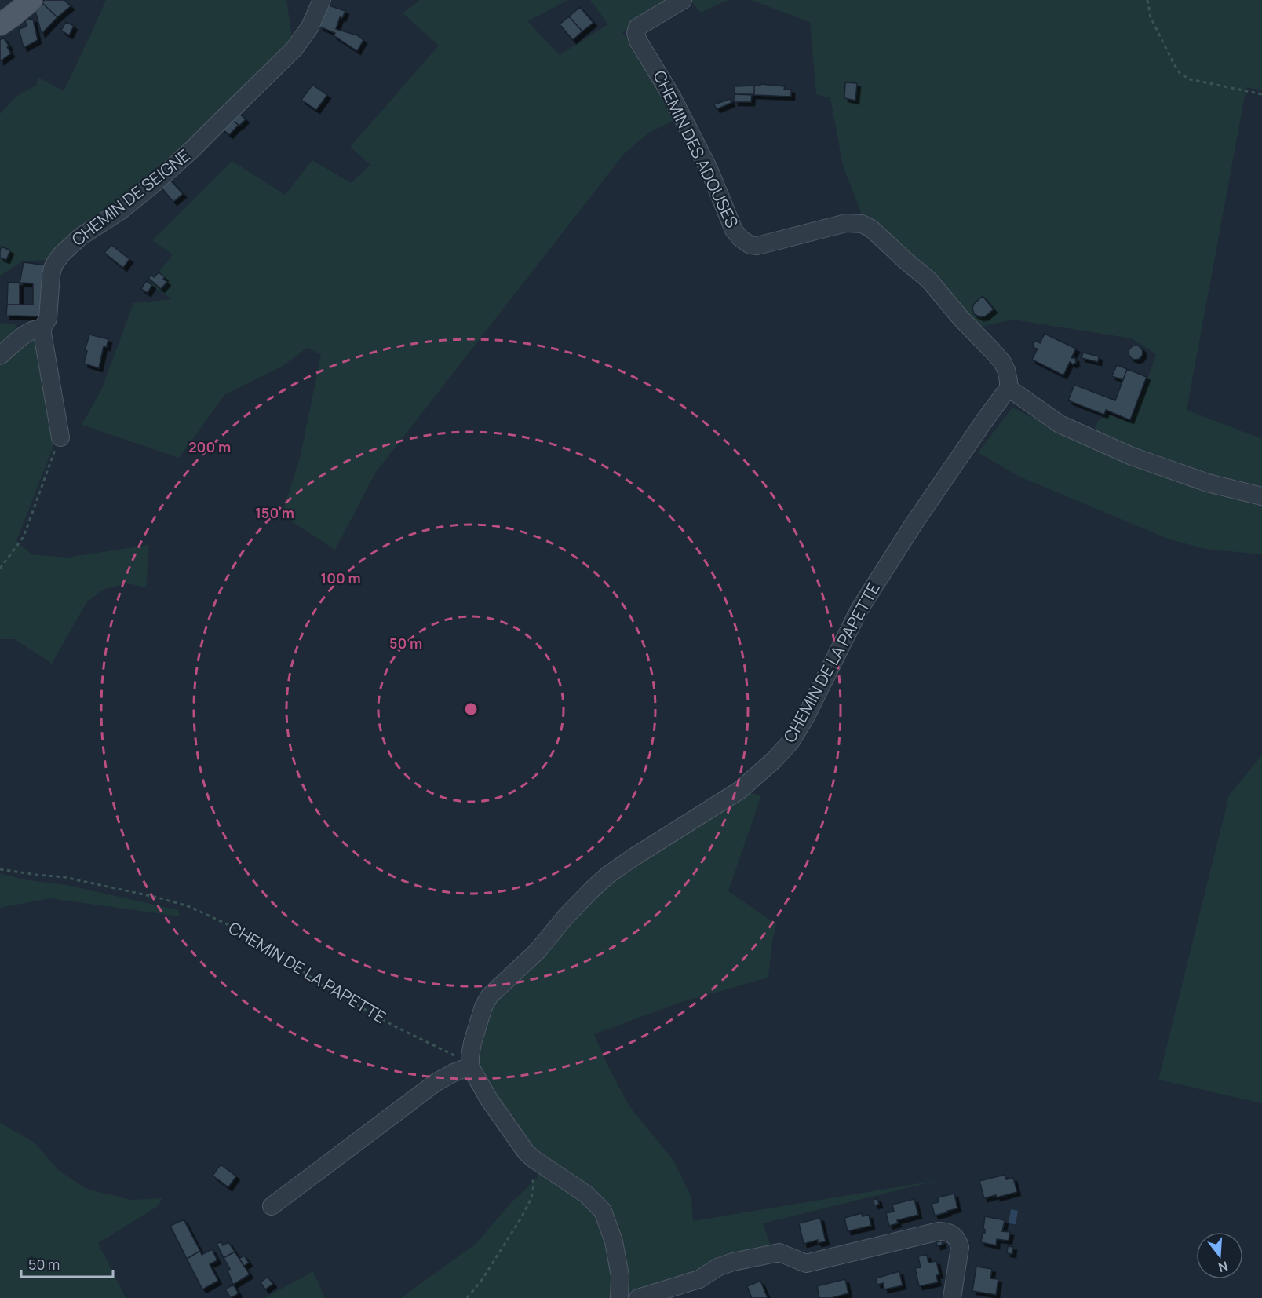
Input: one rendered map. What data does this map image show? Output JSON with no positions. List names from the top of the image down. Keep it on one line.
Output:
{"streets":{"street":["CHEMIN DES ADOUSES","CHEMIN DE SEIGNE","CHEMIN DE LA PAPETTE"]},"crossings":[["CHEMIN DES ADOUSES","CHEMIN DE LA PAPETTE"]],"scale_bar":"50 m","north":"bottom","rings":["200 m","150 m","100 m","50 m"]}
